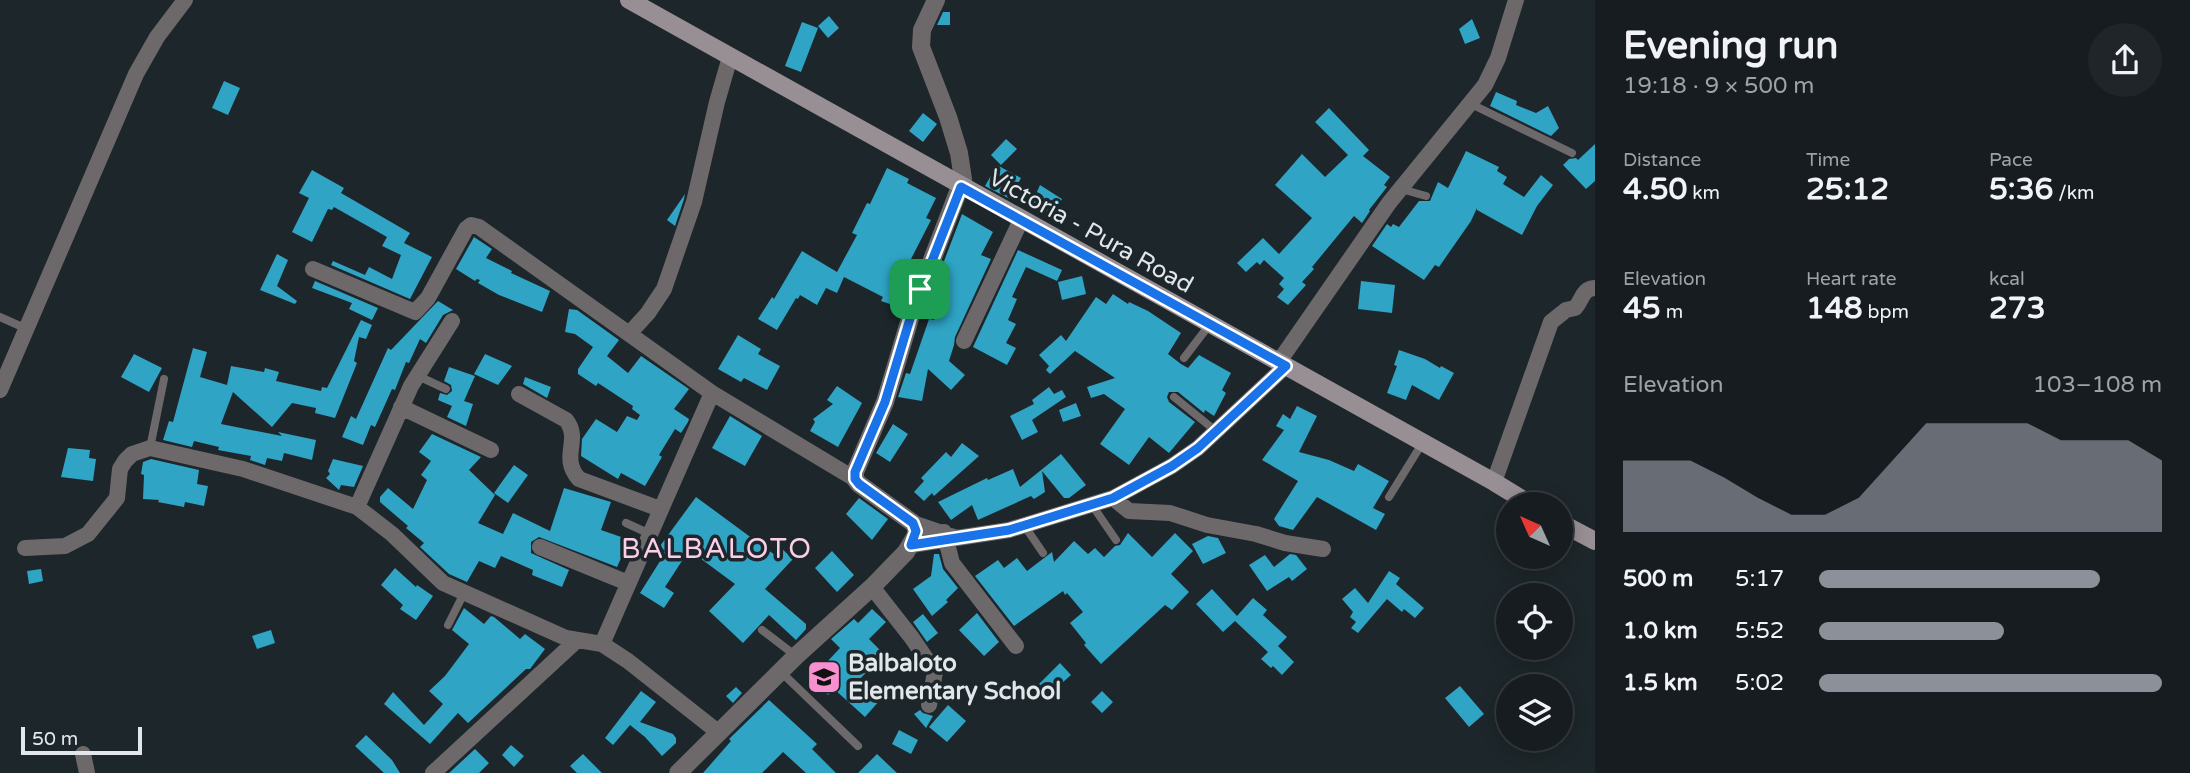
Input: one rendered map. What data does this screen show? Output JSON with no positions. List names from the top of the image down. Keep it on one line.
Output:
{"streets":{"main road":["Victoria - Pura Road"]},"districts":["BALBALOTO"],"places":{"school or university":["Balbaloto Elementary School"]},"scale_bar":"50 m","north":"top left","page":{"heading":["Evening run","19:18 · 9 × 500 m"],"stats":[["Distance","4.50 km"],["Time","25:12"],["Pace","5:36 /km"],["Elevation","45 m"],["Heart rate","148 bpm"],["kcal","273"]],"chart":["Elevation","103–108 m"],"list":[{"name":"500 m","note":"5:17"},{"name":"1.0 km","note":"5:52"},{"name":"1.5 km","note":"5:02"}],"scale":"50 m"}}
